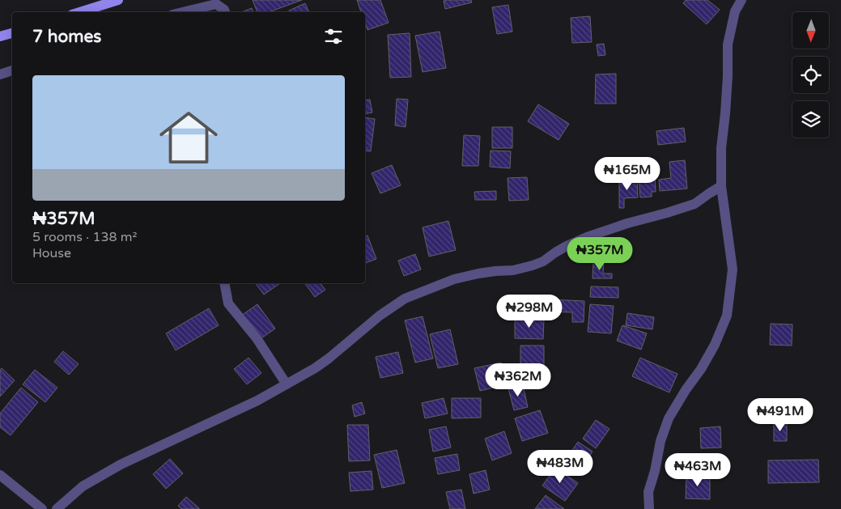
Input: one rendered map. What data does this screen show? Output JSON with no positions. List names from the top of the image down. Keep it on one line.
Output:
{"north":"bottom","page":{"heading":"7 homes","list":[{"name":"₦357M","note":"5 rooms · 138 m² · House"}],"price":["₦165M","₦357M","₦298M","₦362M","₦491M","₦483M","₦463M"]}}
